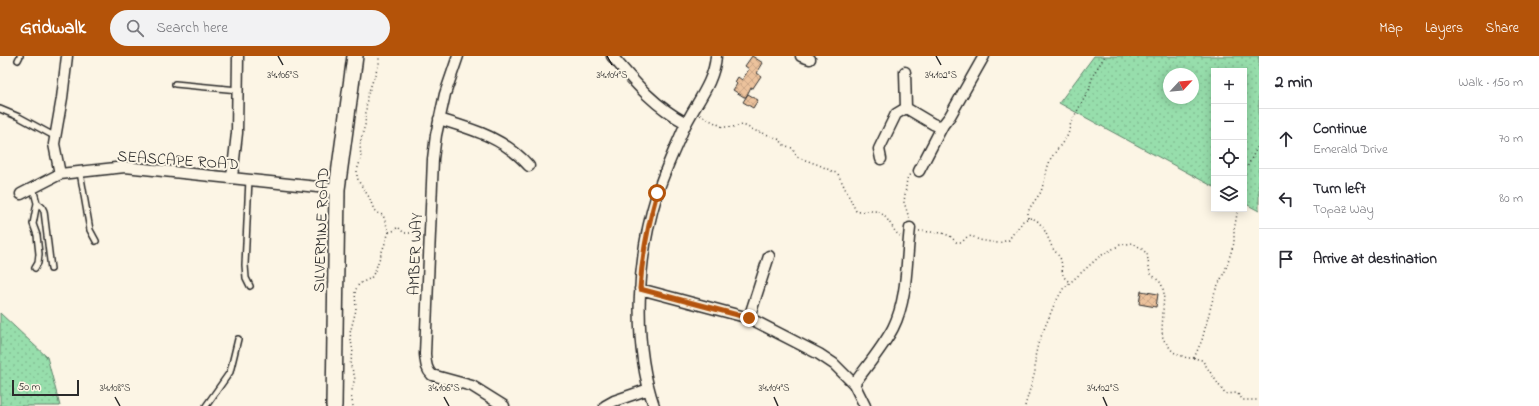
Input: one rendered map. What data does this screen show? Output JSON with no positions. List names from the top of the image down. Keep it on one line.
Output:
{"streets":{"street":["SEASCAPE ROAD","SILVERMINE ROAD","AMBER WAY"]},"crossings":[["SEASCAPE ROAD","SILVERMINE ROAD"]],"scale_bar":"50 m","north":"top right","page":{"header":"Gridwalk","search":"Search here","nav":["Map","Layers","Share"],"heading":["2 min","Walk · 150 m"],"map_buttons":["+","−"],"list":[["Continue","Emerald Drive","70 m"],["Turn left","Topaz Way","80 m"],"Arrive at destination"],"scale":"50 m"},"coordinates":["34.106°S","34.104°S","34.102°S","34.108°S"]}
